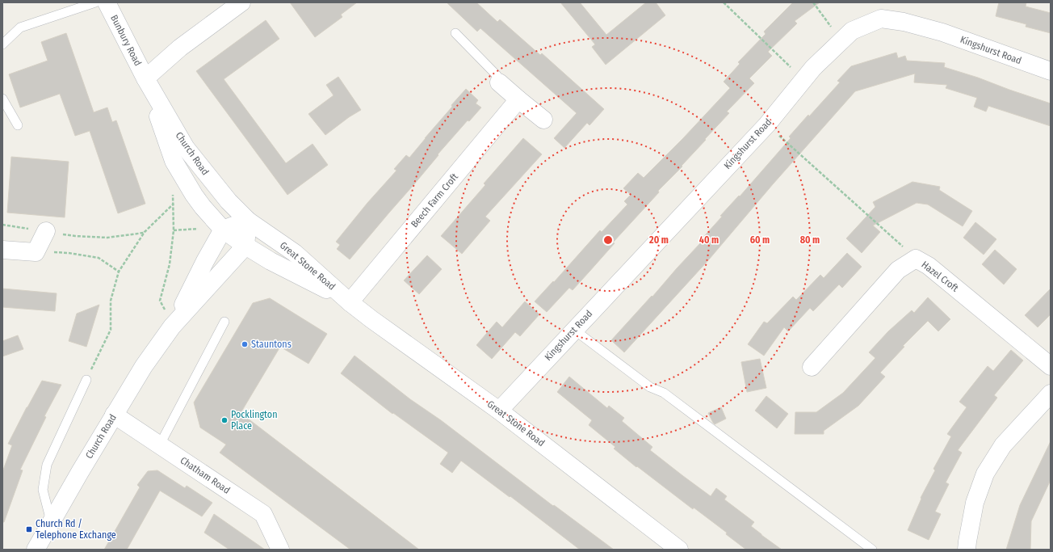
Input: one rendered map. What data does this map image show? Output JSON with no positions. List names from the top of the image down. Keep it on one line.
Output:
{"streets":{"street":["Bunbury Road","Kingshurst Road","Church Road","Beech Farm Croft","Great Stone Road","Hazel Croft","Chatham Road"]},"crossings":[["Bunbury Road","Church Road"],["Kingshurst Road","Great Stone Road"],["Church Road","Great Stone Road"],["Church Road","Chatham Road"],["Beech Farm Croft","Great Stone Road"]],"places":{"other":["Stauntons","Pocklington Place"],"transit":["Church Rd / Telephone Exchange"]},"rings":["20 m","40 m","60 m","80 m"]}
